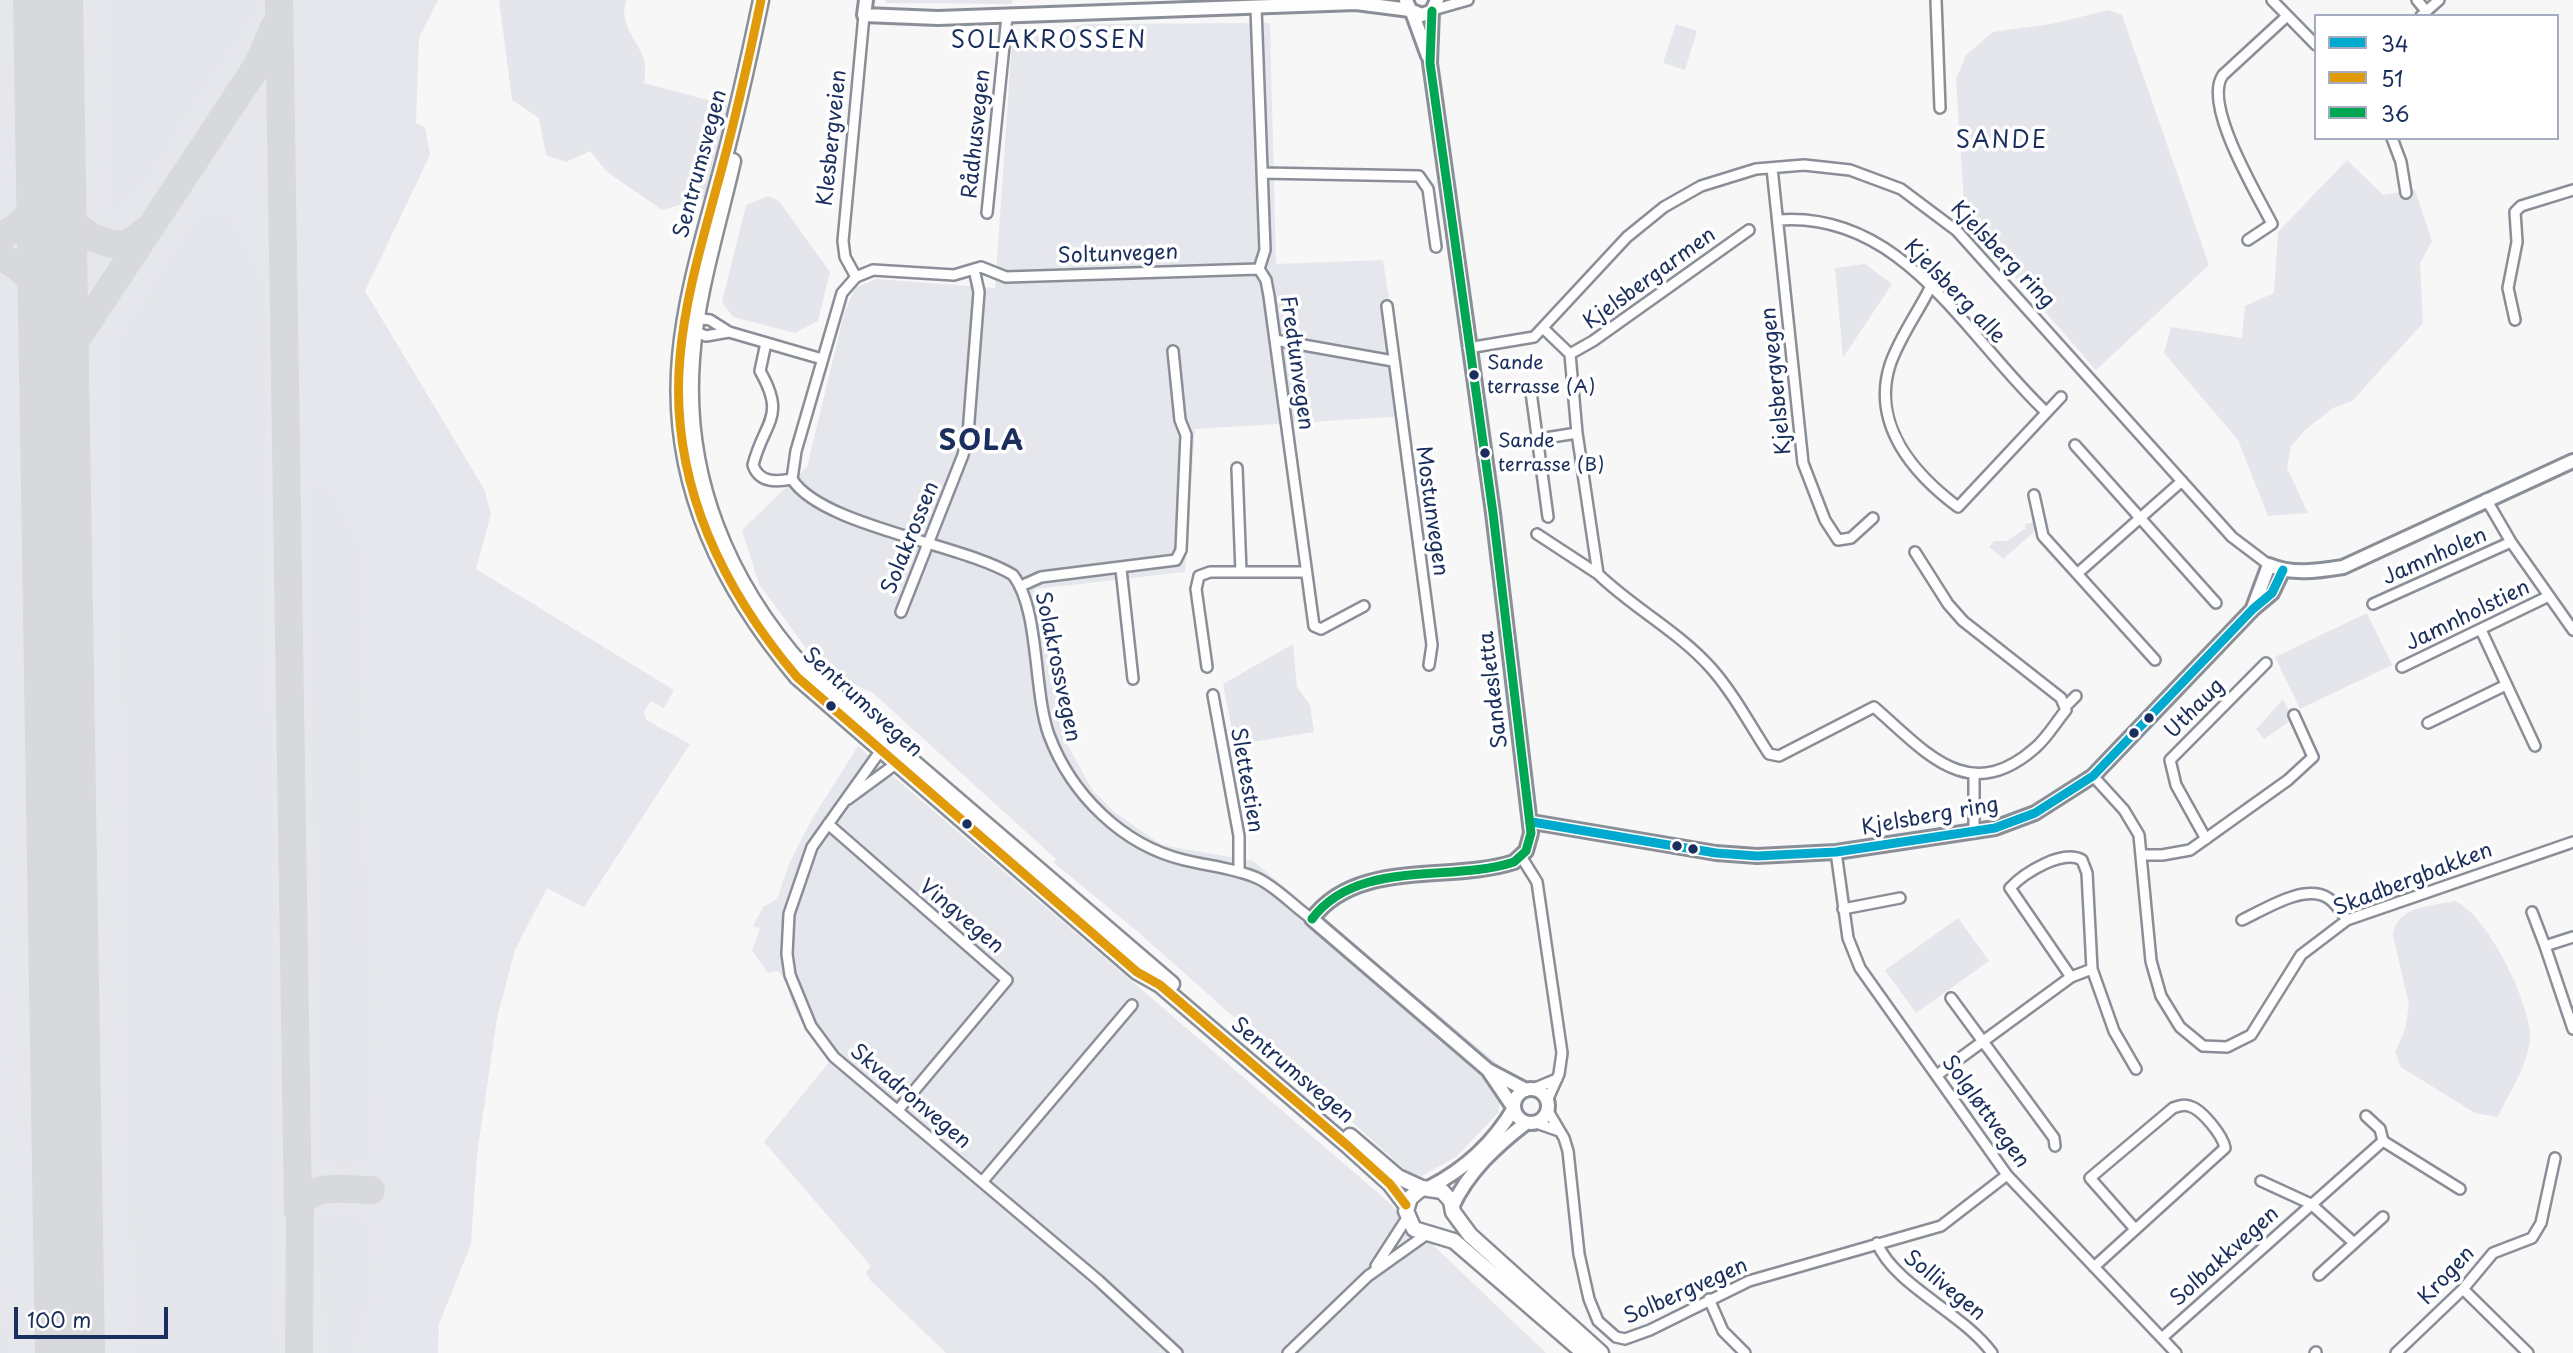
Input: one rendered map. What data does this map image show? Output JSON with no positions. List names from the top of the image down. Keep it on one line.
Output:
{"streets":{"main road":["Sentrumsvegen"],"street":["Rådhusvegen","Klesbergveien","Soltunvegen","Kjelsberg ring","Kjelsbergarmen","Kjelsberg alle","Fredtunvegen","Kjelsbergvegen","Mostunvegen","Solakrossen","Jamnholen","Jamnholstien","Solakrossvegen","Sandesletta","Uthaug","Slettestien","Skadbergbakken","Vingvegen","Skvadronvegen","Solgløttvegen","Solbakkvegen","Krogen","Sollivegen","Solbergvegen"]},"crossings":[["Sentrumsvegen","Skvadronvegen"],["Soltunvegen","Fredtunvegen"],["Soltunvegen","Solakrossen"],["Kjelsberg ring","Kjelsbergvegen"],["Kjelsberg ring","Sandesletta"],["Kjelsberg ring","Skadbergbakken"],["Kjelsberg ring","Solgløttvegen"],["Kjelsberg alle","Kjelsbergvegen"],["Solakrossen","Solakrossvegen"],["Solakrossvegen","Slettestien"],["Vingvegen","Skvadronvegen"],["Solgløttvegen","Solbakkvegen"],["Solgløttvegen","Solbergvegen"],["Sollivegen","Solbergvegen"]],"districts":["SOLAKROSSEN","SANDE","SOLA"],"places":["Sande terrasse (A)","Sande terrasse (B)"],"lines":["transit line 51","transit line 36","transit line 34"],"legend":["34","51","36"],"scale_bar":"100 m"}
